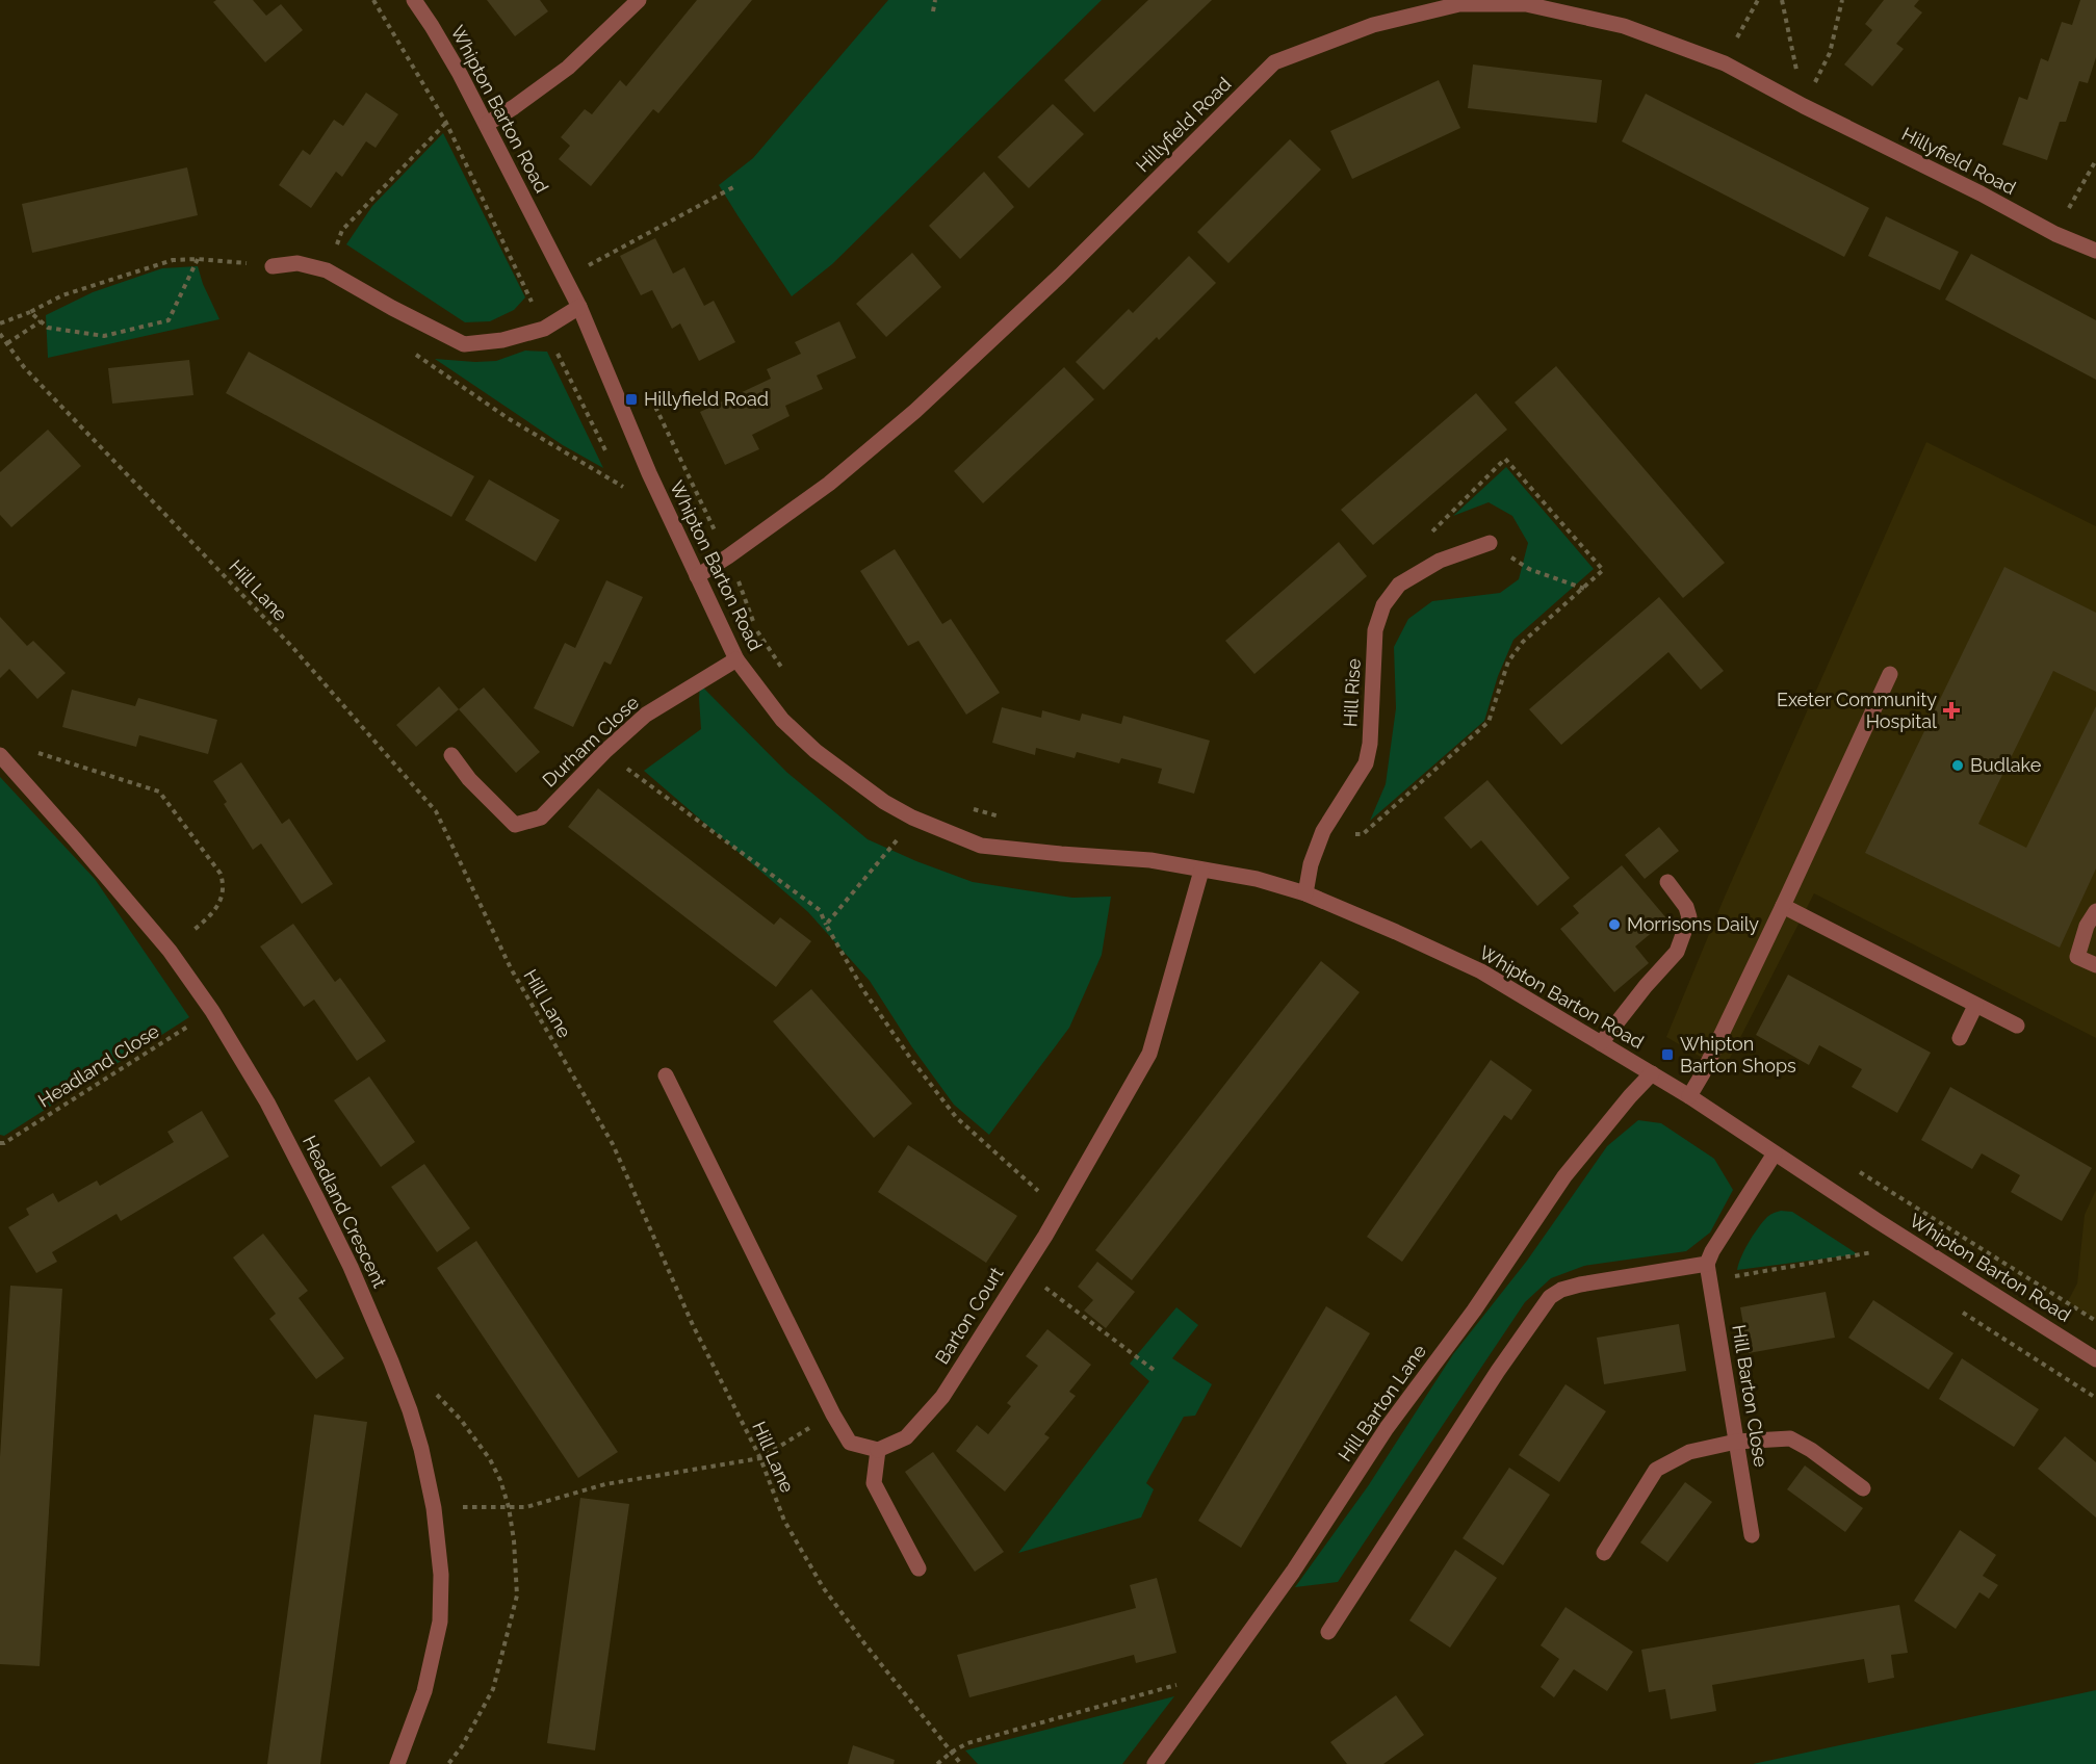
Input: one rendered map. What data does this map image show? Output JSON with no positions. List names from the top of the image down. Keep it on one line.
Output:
{"streets":{"street":["Whipton Barton Road","Hillyfield Road","Hill Rise","Durham Close","Headland Crescent","Barton Court","Hill Barton Close","Hill Barton Lane"],"path":["Hill Lane","Headland Close"]},"crossings":[["Whipton Barton Road","Hillyfield Road"],["Whipton Barton Road","Hill Rise"],["Whipton Barton Road","Durham Close"],["Whipton Barton Road","Hill Barton Lane"],["Headland Close","Headland Crescent"]],"places":{"transit":["Hillyfield Road","Whipton Barton Shops"],"health":["Exeter Community Hospital"],"other":["Budlake","Morrisons Daily"]}}
